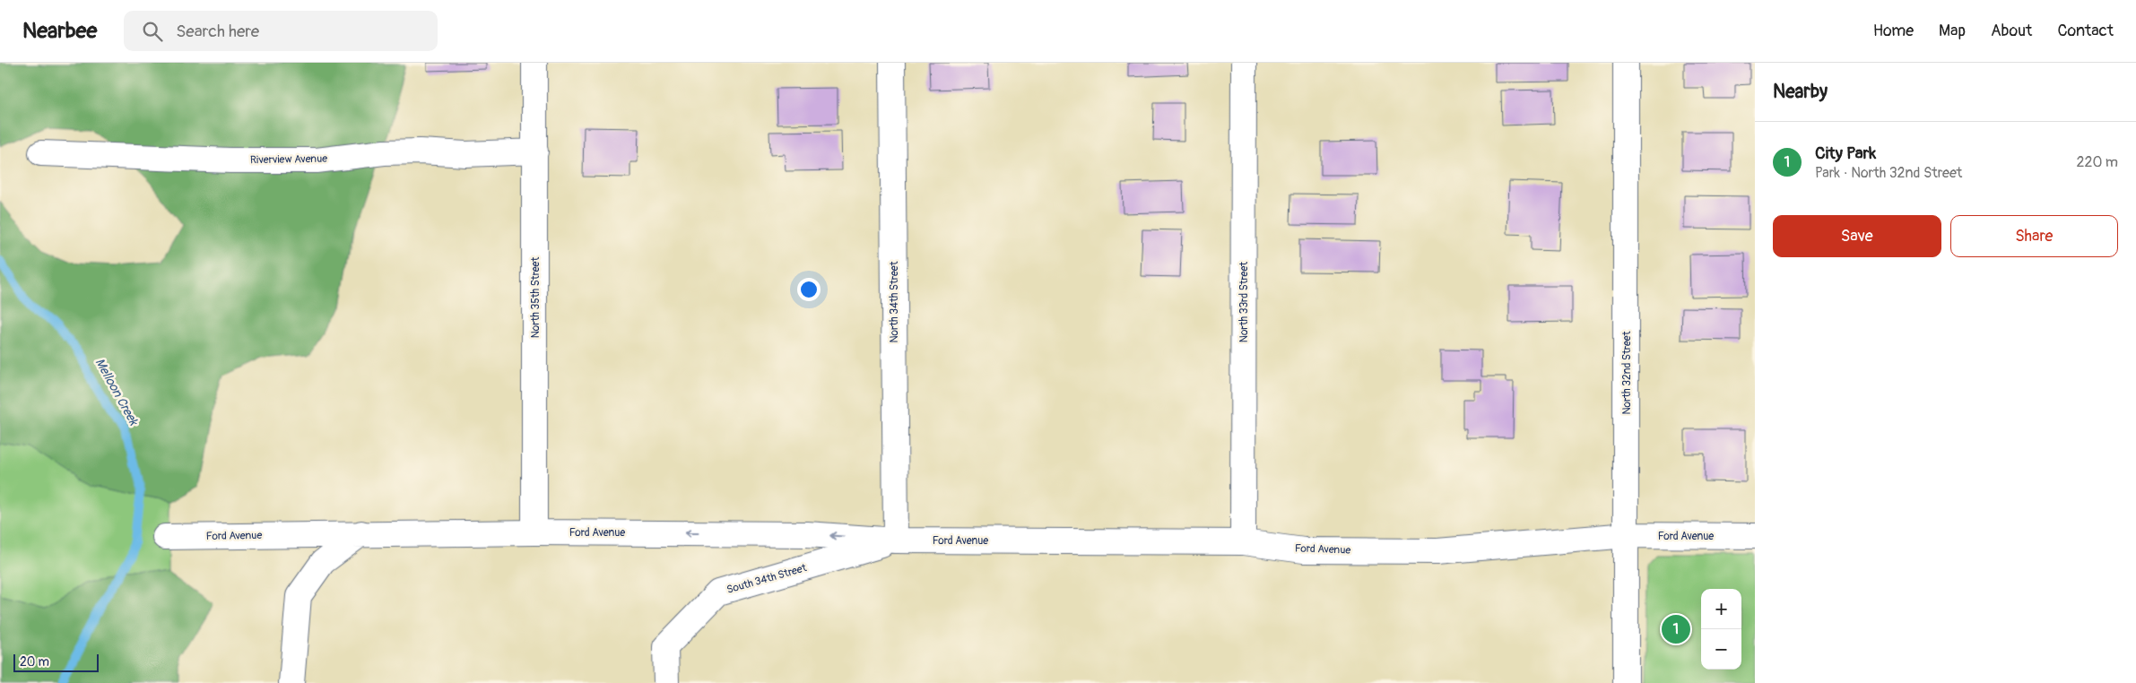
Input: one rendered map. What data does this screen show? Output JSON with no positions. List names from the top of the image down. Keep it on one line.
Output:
{"streets":{"street":["Riverview Avenue","North 35th Street","North 34th Street","North 33rd Street","North 32nd Street","Ford Avenue","South 34th Street"]},"crossings":[["Riverview Avenue","North 35th Street"],["North 35th Street","Ford Avenue"],["North 34th Street","Ford Avenue"],["North 34th Street","South 34th Street"],["North 33rd Street","Ford Avenue"],["North 32nd Street","Ford Avenue"],["Ford Avenue","South 34th Street"]],"water":["Melloon Creek"],"scale_bar":"20 m","page":{"header":"Nearbee","search":"Search here","nav":["Home","Map","About","Contact"],"heading":"Nearby","list":[{"mark":"1","name":"City Park","note":"Park · North 32nd Street","value":"220 m"}],"buttons":["Save","Share"],"map_buttons":["+","−"],"pins":"1","scale":"20 m"}}
